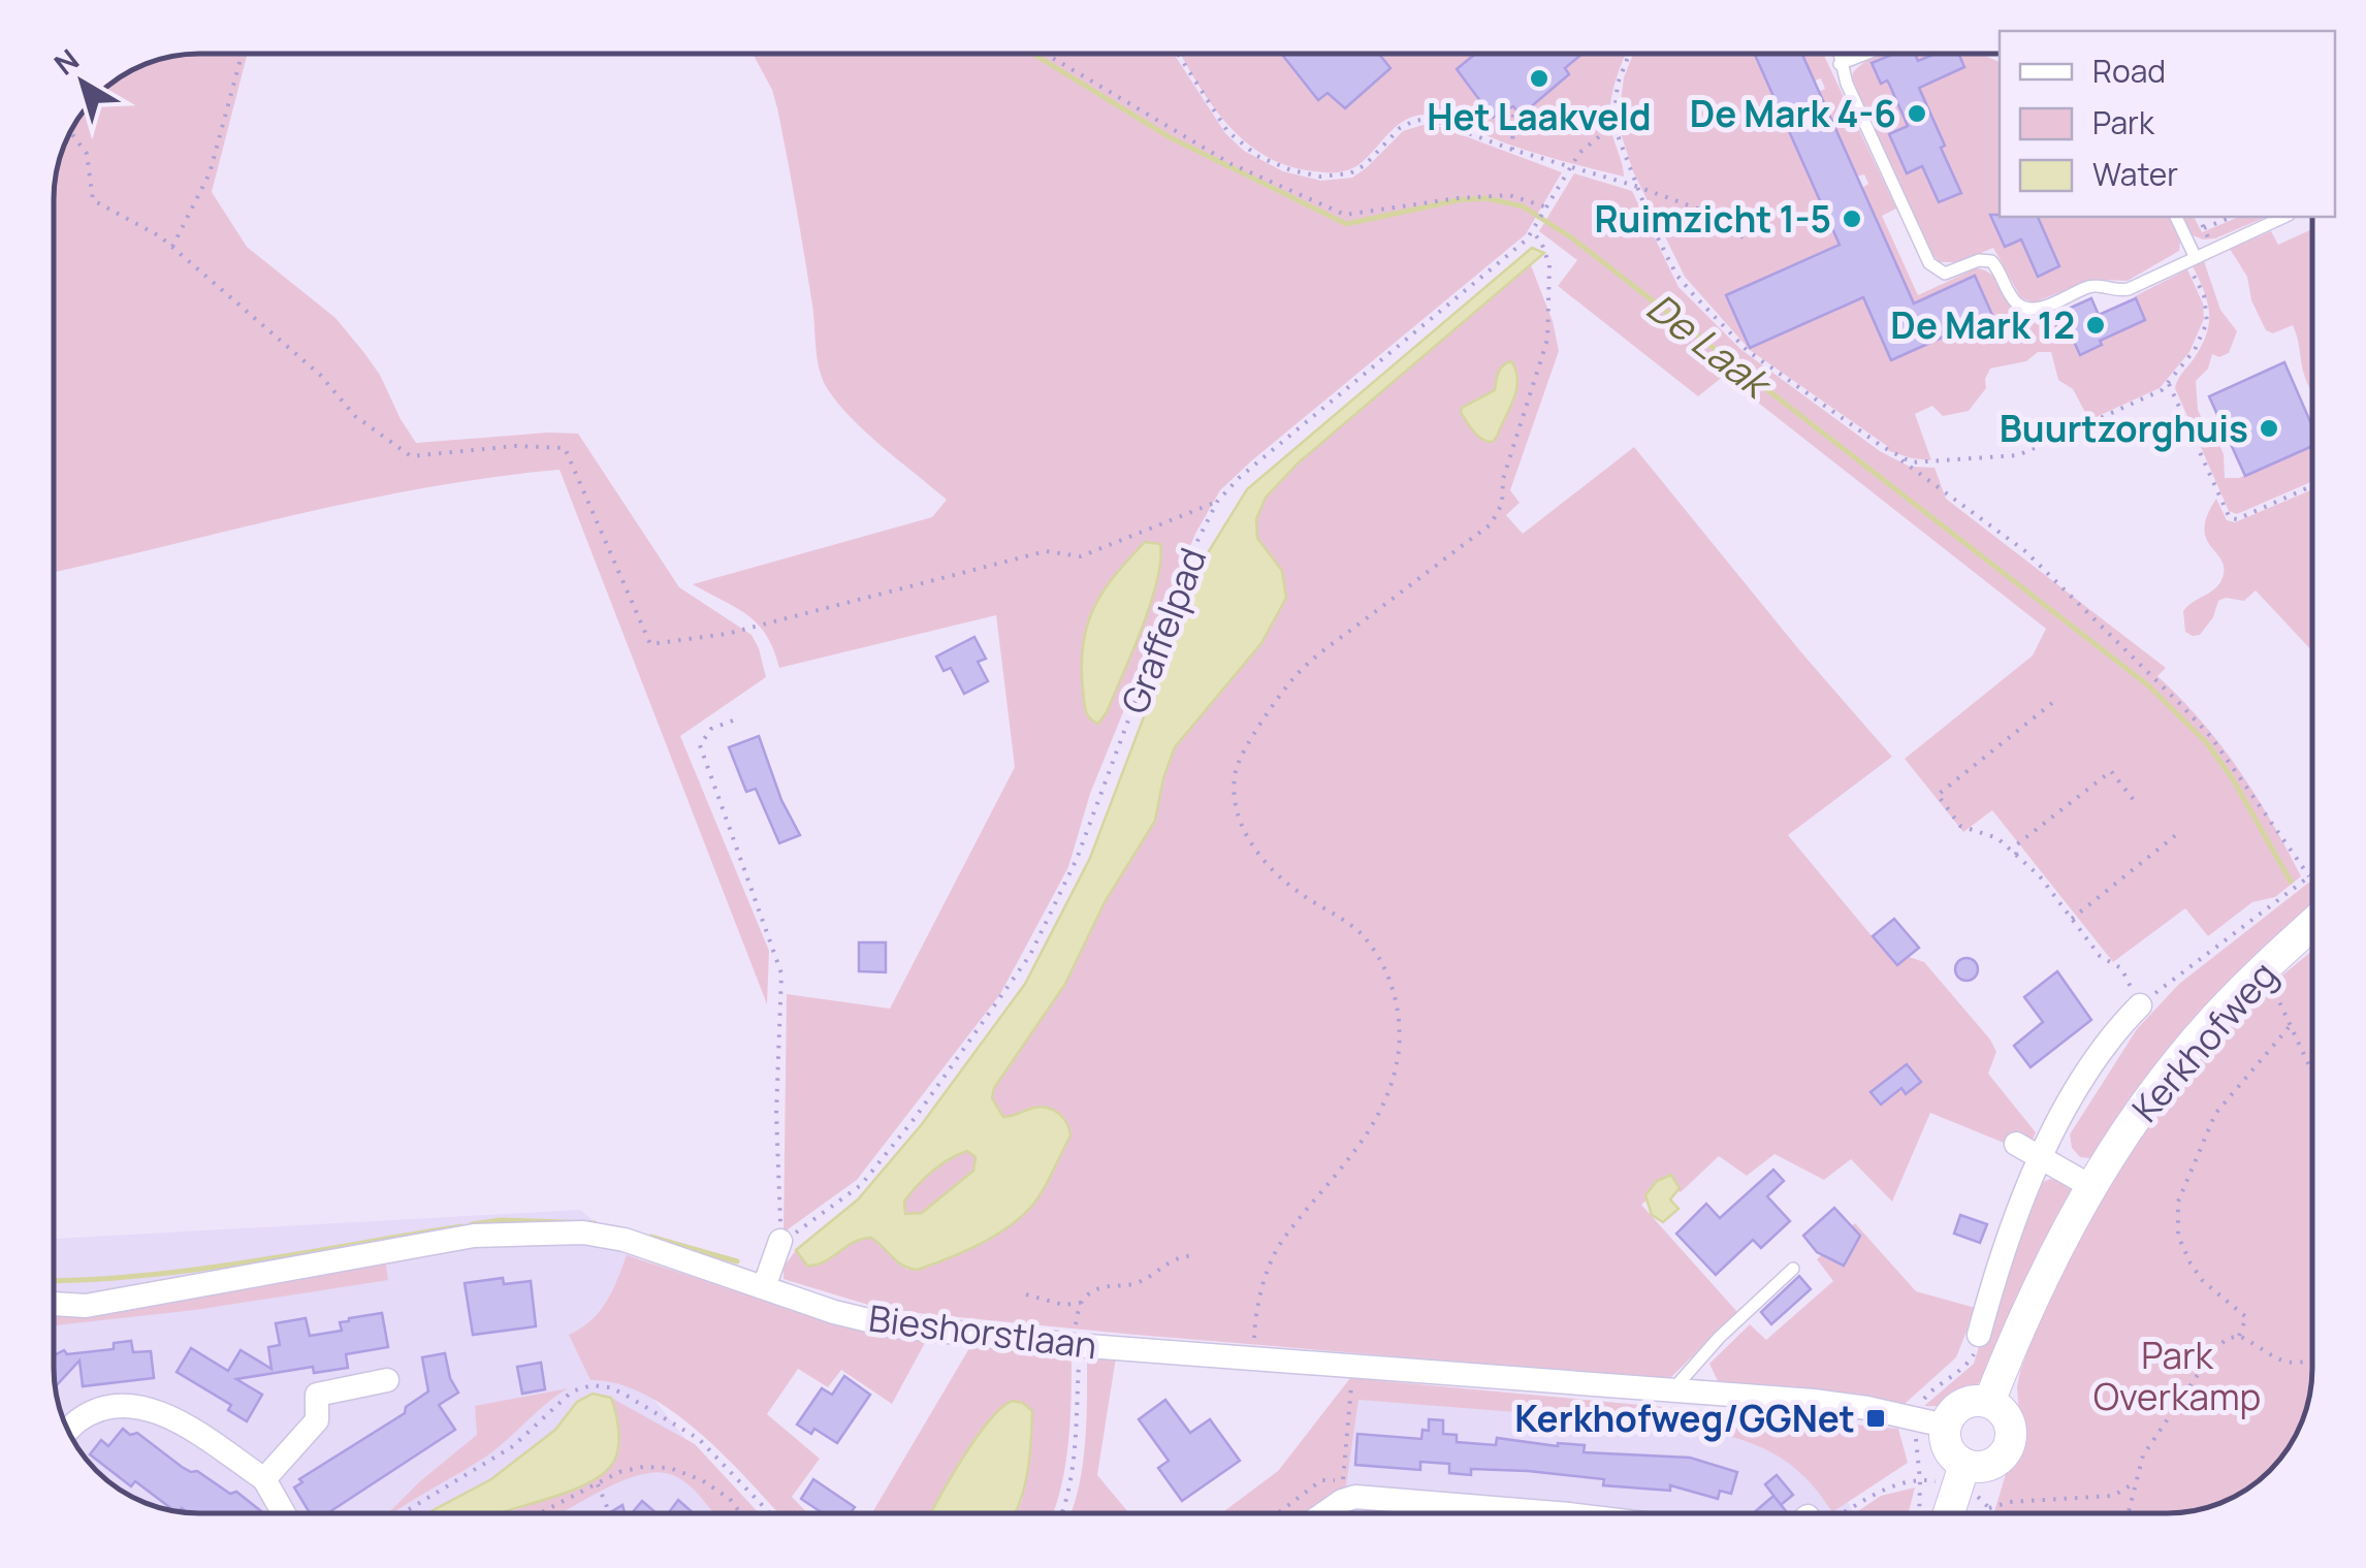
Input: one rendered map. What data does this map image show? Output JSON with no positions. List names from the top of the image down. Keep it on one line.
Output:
{"streets":{"street":["Kerkhofweg","Bieshorstlaan"],"path":["Graffelpad"]},"crossings":[["Kerkhofweg","Bieshorstlaan"]],"water":["De Laak"],"parks":["Park Overkamp"],"places":{"other":["Het Laakveld","De Mark 4-6","Ruimzicht 1-5","De Mark 12","Buurtzorghuis"],"transit":["Kerkhofweg/GGNet"]},"legend":["Road","Park","Water"],"north":"top left"}
